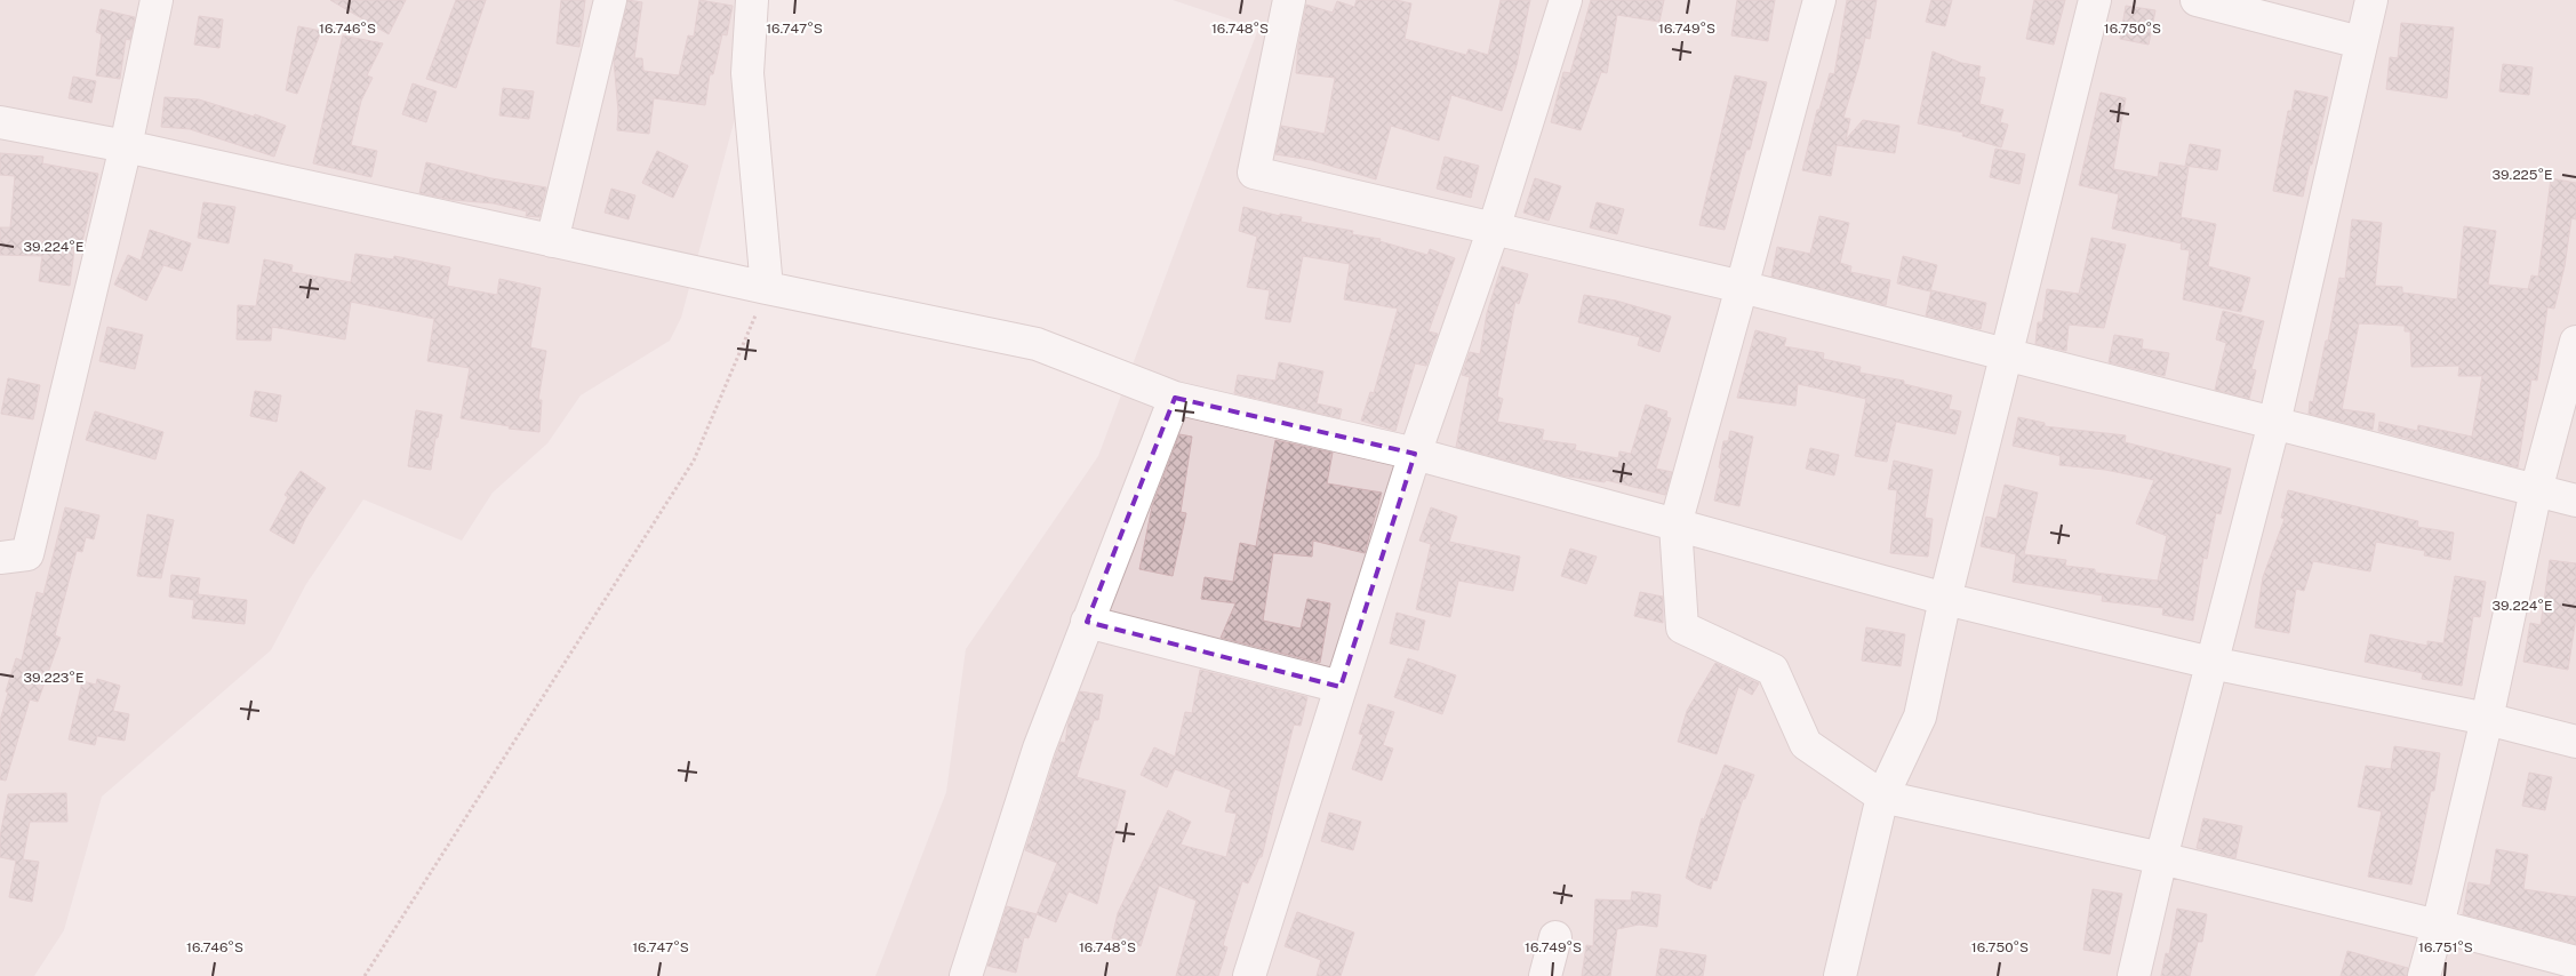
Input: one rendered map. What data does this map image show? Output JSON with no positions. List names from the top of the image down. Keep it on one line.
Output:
{"coordinates":["16.746°S","16.747°S","16.748°S","16.749°S","16.750°S","39.225°E","39.224°E","39.223°E","16.751°S"]}
